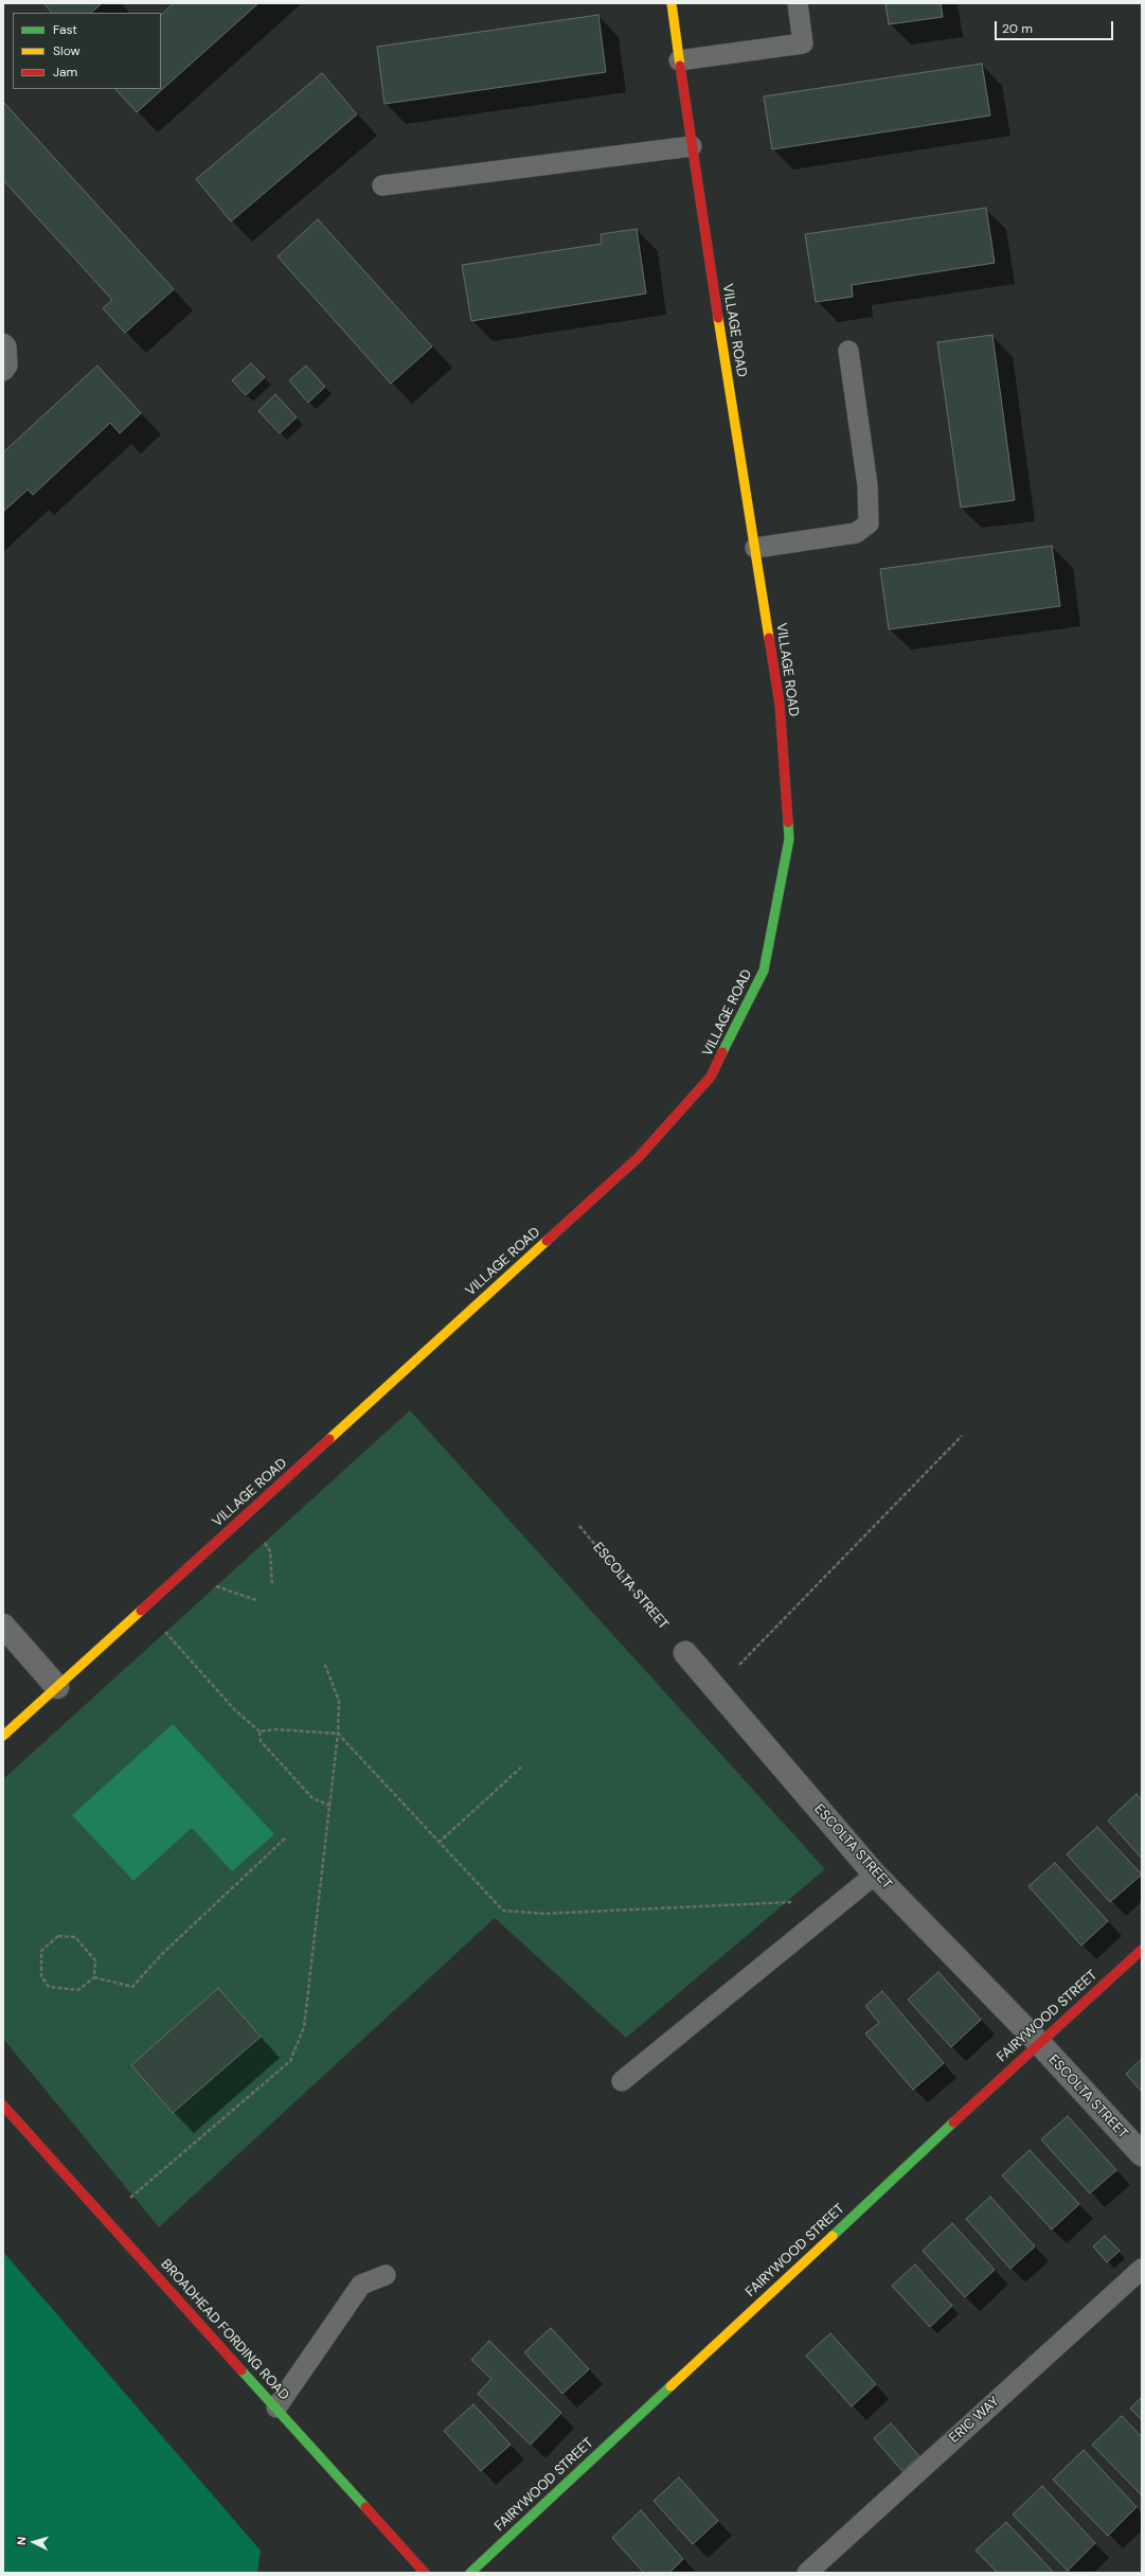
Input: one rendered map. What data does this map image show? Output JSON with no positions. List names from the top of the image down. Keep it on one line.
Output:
{"streets":{"street":["VILLAGE ROAD","ESCOLTA STREET","FAIRYWOOD STREET","BROADHEAD FORDING ROAD"],"lane":["ERIC WAY"]},"crossings":[["ESCOLTA STREET","FAIRYWOOD STREET"]],"legend":["Fast","Slow","Jam"],"scale_bar":"20 m","north":"left"}
